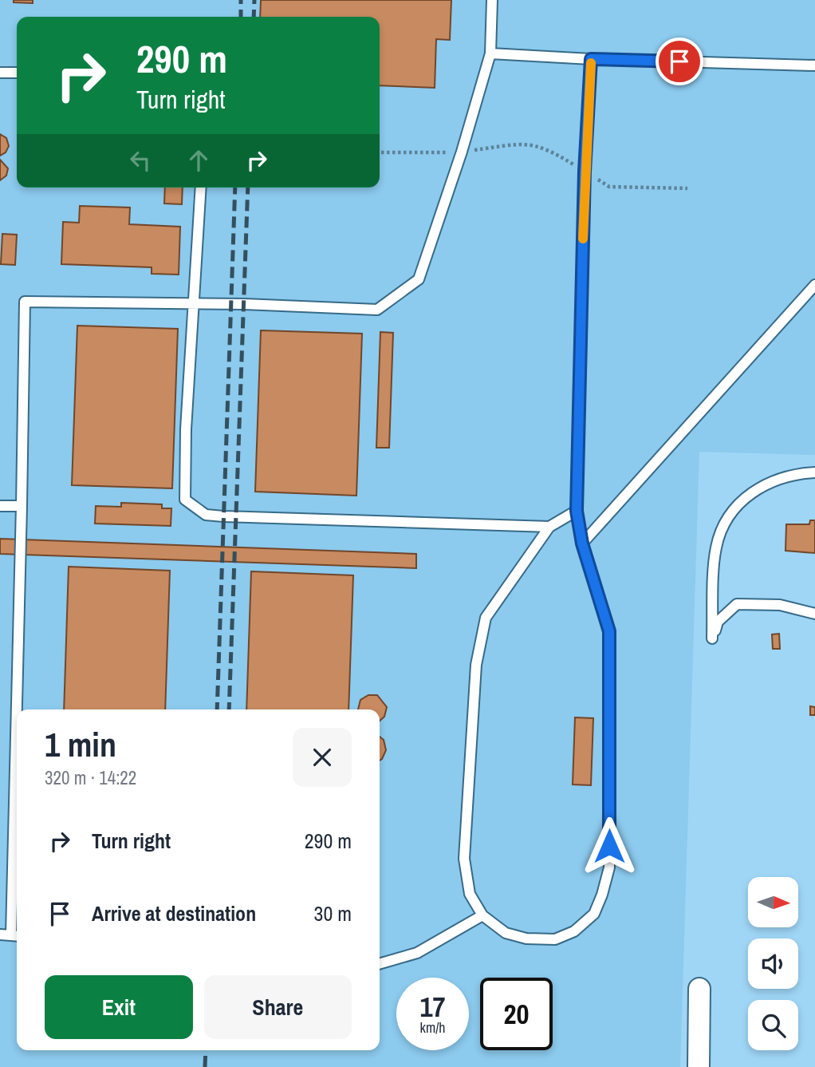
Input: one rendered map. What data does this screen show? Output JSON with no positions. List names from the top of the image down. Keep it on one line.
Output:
{"north":"right","page":{"turn":["290 m","Turn right"],"heading":["1 min","320 m · 14:22"],"list":[{"name":"Turn right","value":"290 m"},{"name":"Arrive at destination","value":"30 m"}],"buttons":["Exit","Share"],"speed":"17 km/h","limit":"20"}}
